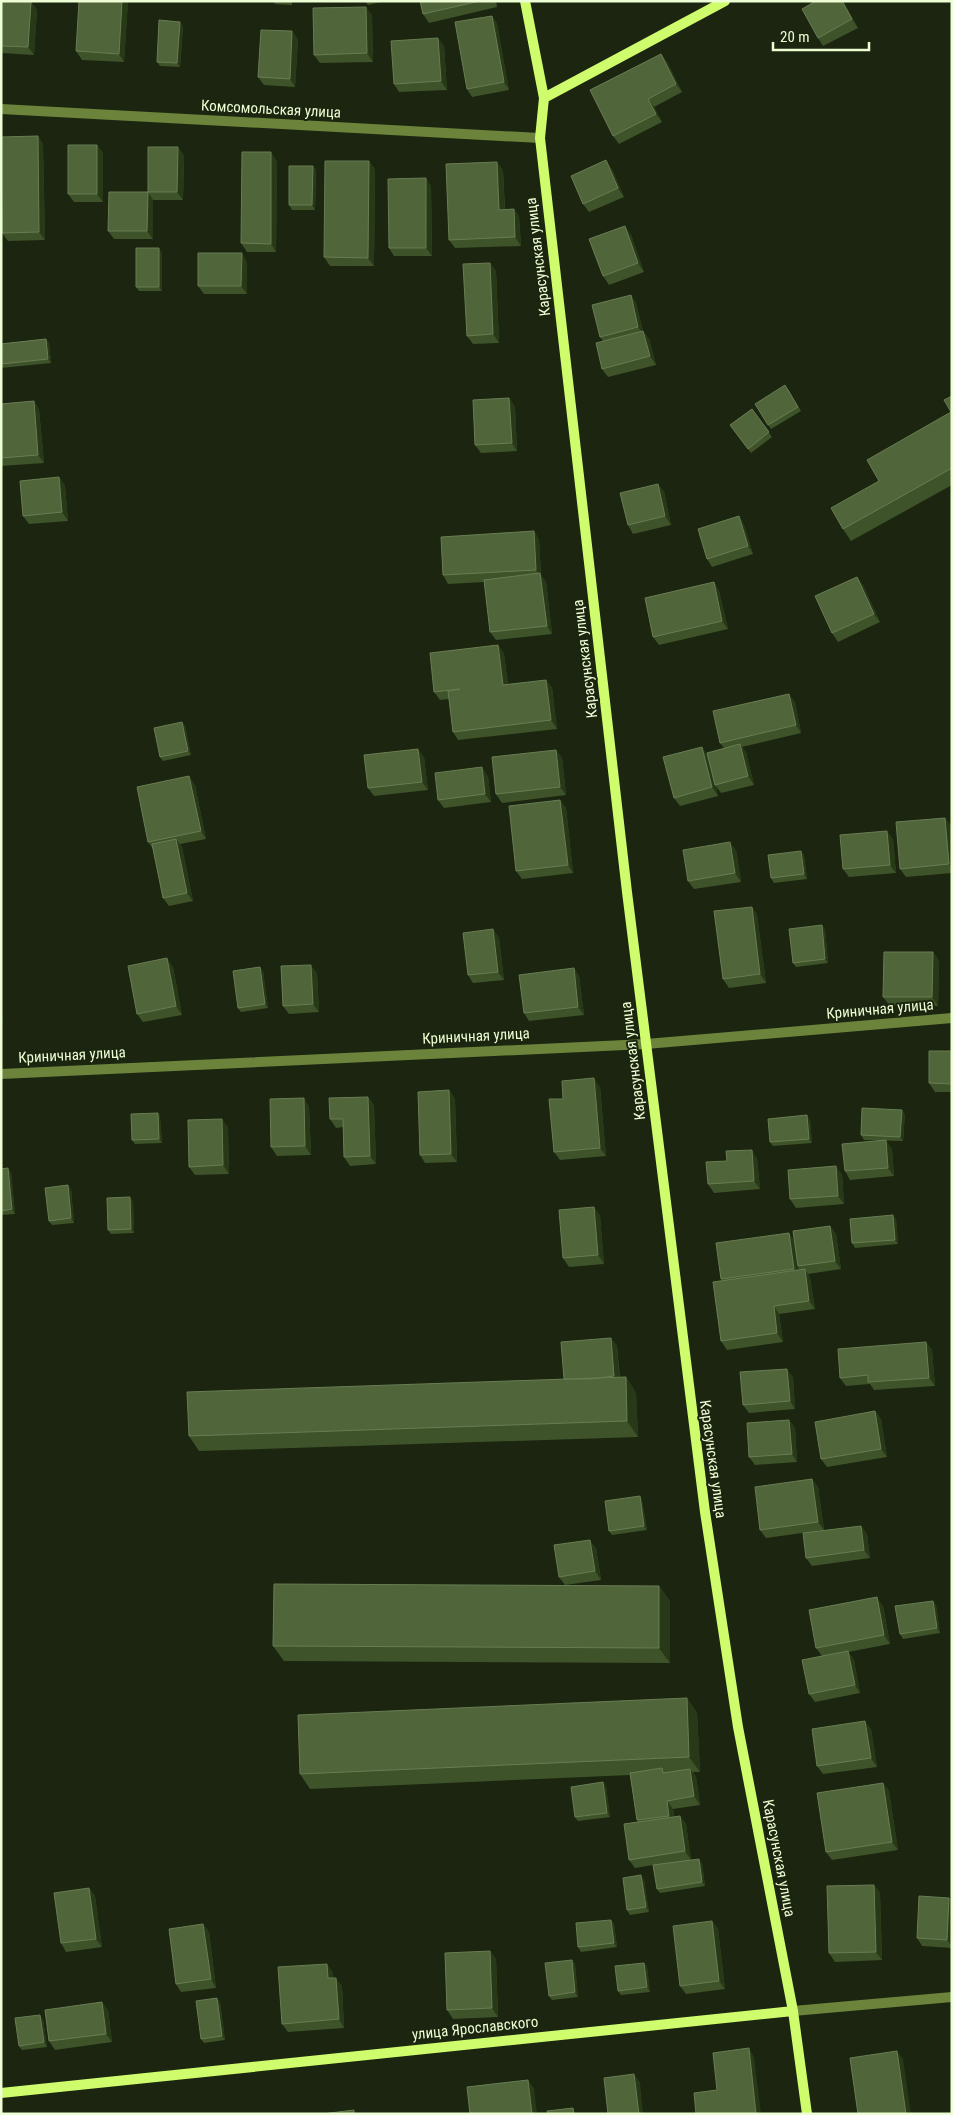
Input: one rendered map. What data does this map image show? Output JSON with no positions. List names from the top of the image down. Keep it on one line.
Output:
{"streets":{"street":["Комсомольская улица","Карасунская улица","Криничная улица","улица Ярославского"]},"crossings":[["Комсомольская улица","Карасунская улица"],["Карасунская улица","Криничная улица"],["Карасунская улица","улица Ярославского"]],"scale_bar":"20 m"}
